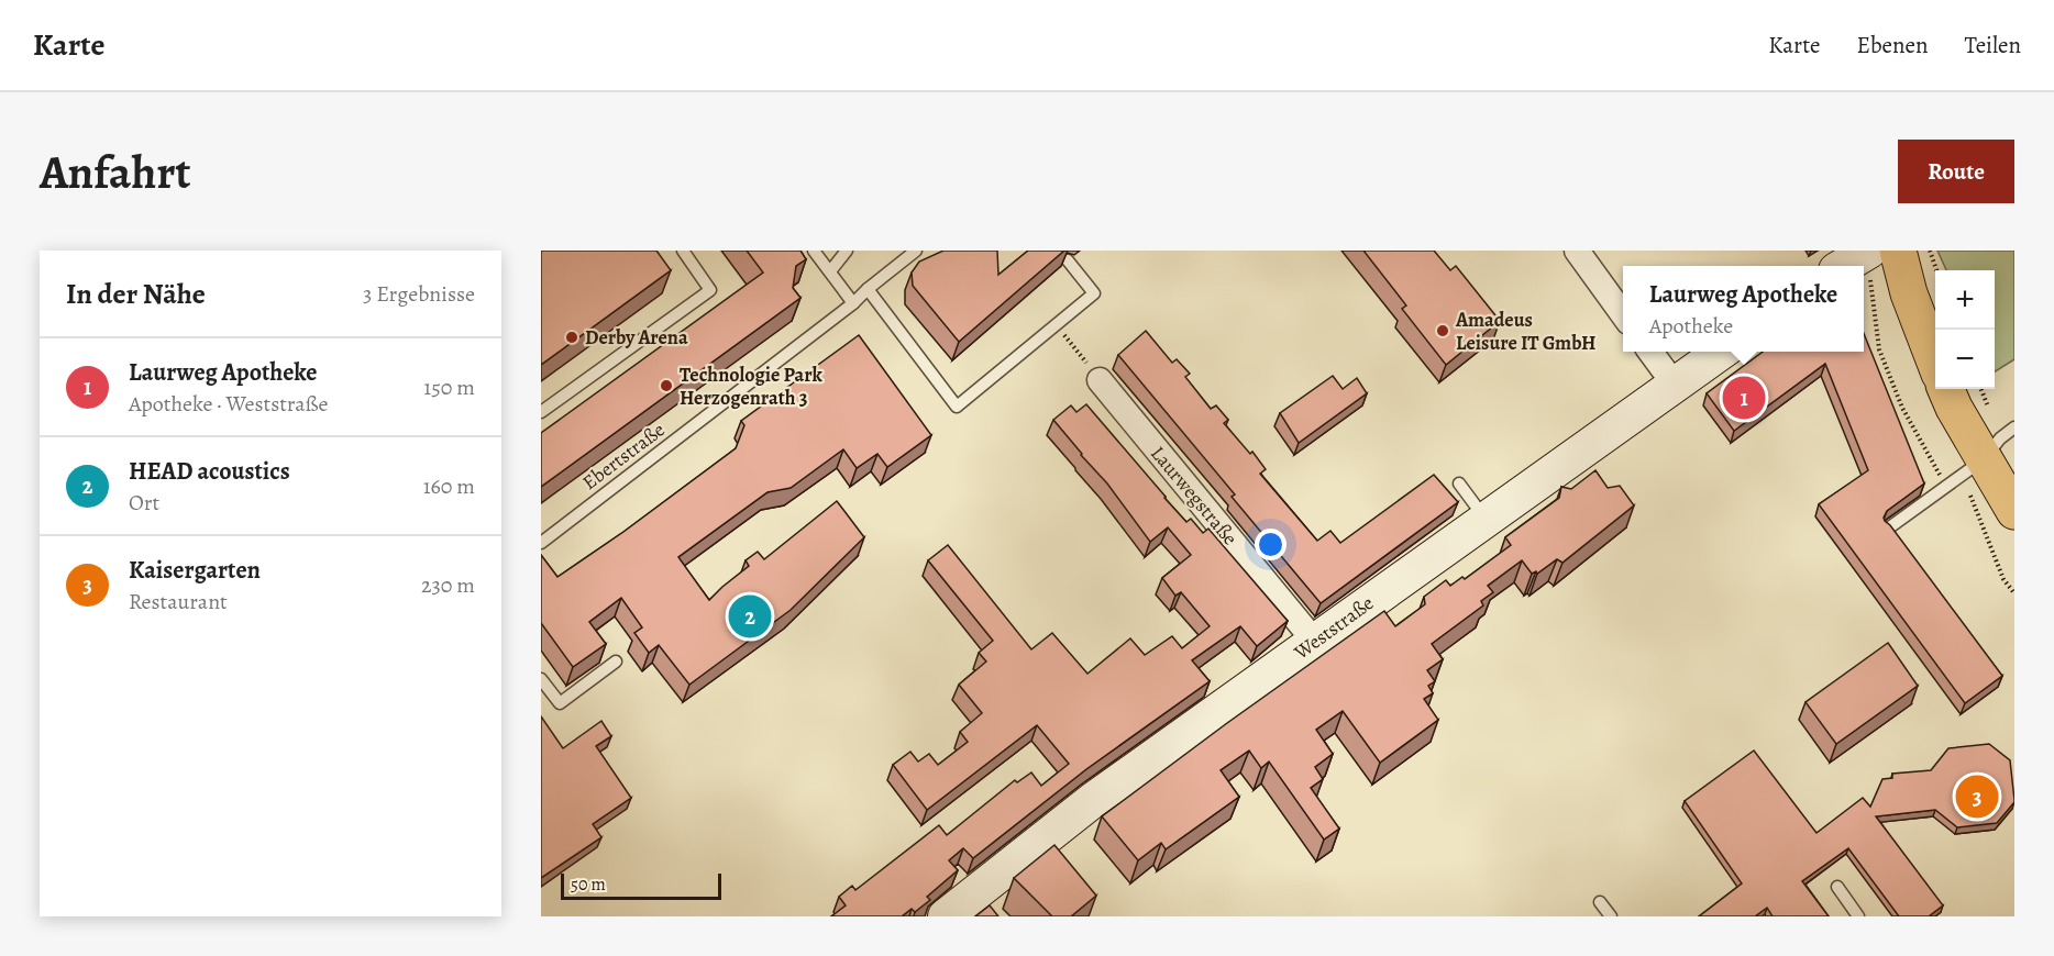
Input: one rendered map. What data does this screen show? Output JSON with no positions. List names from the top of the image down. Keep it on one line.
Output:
{"streets":{"main road":["Weststraße"],"street":["Laurwegstraße"],"lane":["Ebertstraße"]},"crossings":[["Laurwegstraße","Weststraße"]],"places":["Amadeus Leisure IT GmbH","Derby Arena","Technologie Park Herzogenrath 3"],"scale_bar":"50 m","page":{"header":"Karte","nav":["Karte","Ebenen","Teilen"],"buttons":"Route","title":"Anfahrt","heading":["In der Nähe","3 Ergebnisse"],"popup":["Laurweg Apotheke","Apotheke"],"map_buttons":["+","−"],"list":[{"mark":"1","name":"Laurweg Apotheke","note":"Apotheke · Weststraße","value":"150 m"},{"mark":"2","name":"HEAD acoustics","note":"Ort","value":"160 m"},{"mark":"3","name":"Kaisergarten","note":"Restaurant","value":"230 m"}],"pins":["1","2","3"],"scale":"50 m"}}
